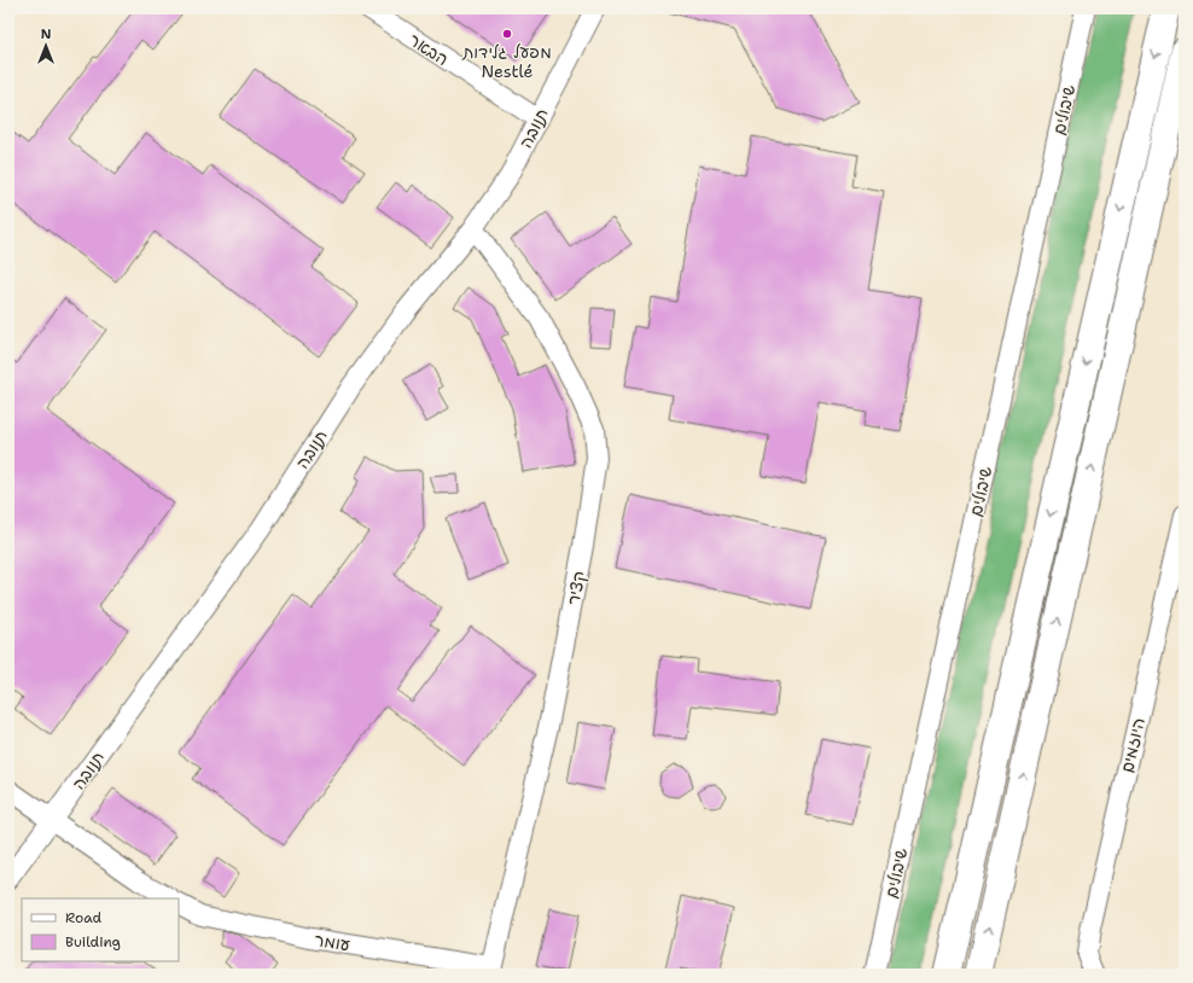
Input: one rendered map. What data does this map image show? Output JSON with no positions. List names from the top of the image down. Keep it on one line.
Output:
{"streets":{"street":["הבאר","שיבולים","תנובה","קציר","היוזמים","עומר"]},"crossings":[["הבאר","תנובה"],["תנובה","קציר"],["קציר","עומר"]],"places":["מפעל גלידות Nestlé"],"legend":["Road","Building"],"north":"top"}
